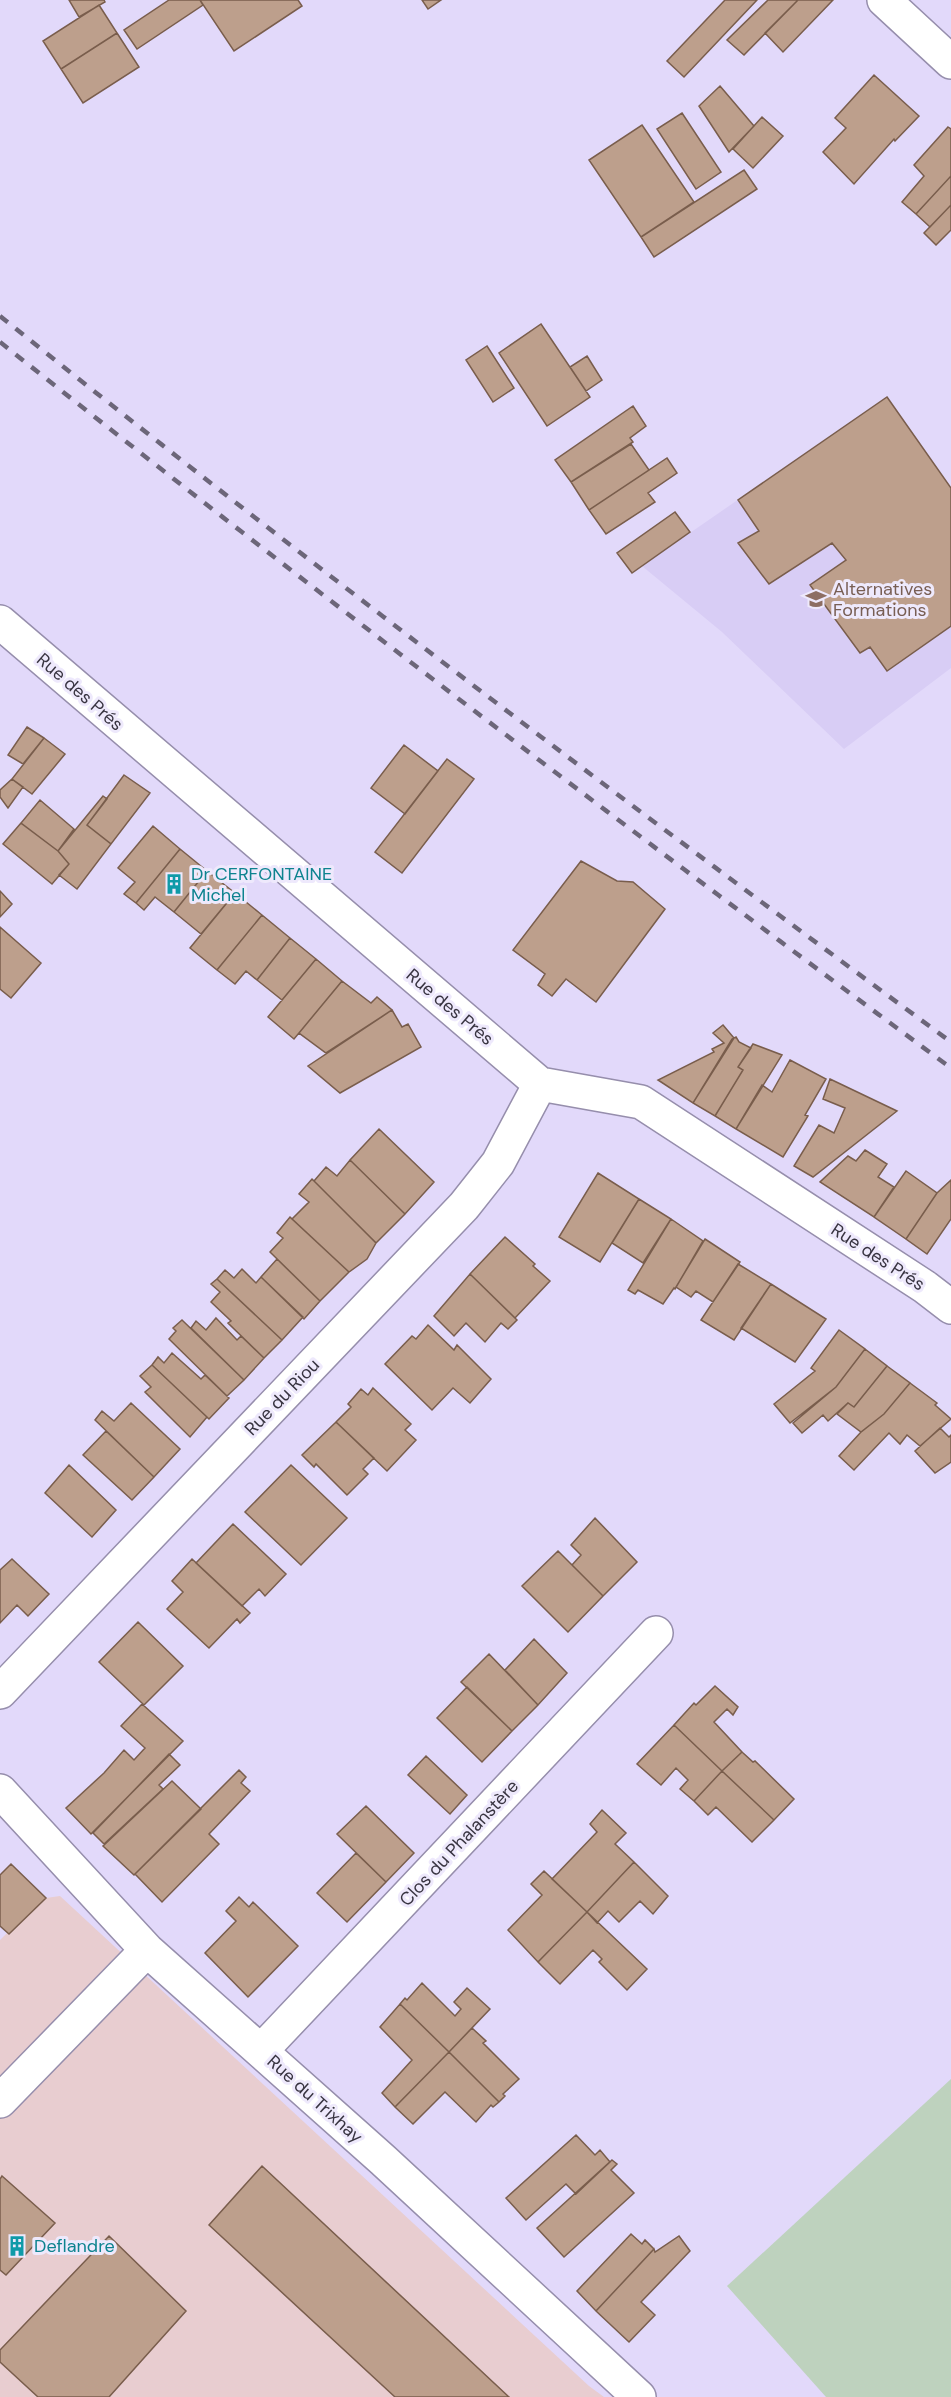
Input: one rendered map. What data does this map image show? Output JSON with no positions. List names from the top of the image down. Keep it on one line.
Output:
{"streets":{"street":["Rue des Prés","Rue du Riou","Clos du Phalanstère","Rue du Trixhay"]},"crossings":[["Rue des Prés","Rue du Riou"],["Clos du Phalanstère","Rue du Trixhay"]],"places":{"school or university":["Alternatives Formations"],"building":["Dr CERFONTAINE Michel","Deflandre"]}}
